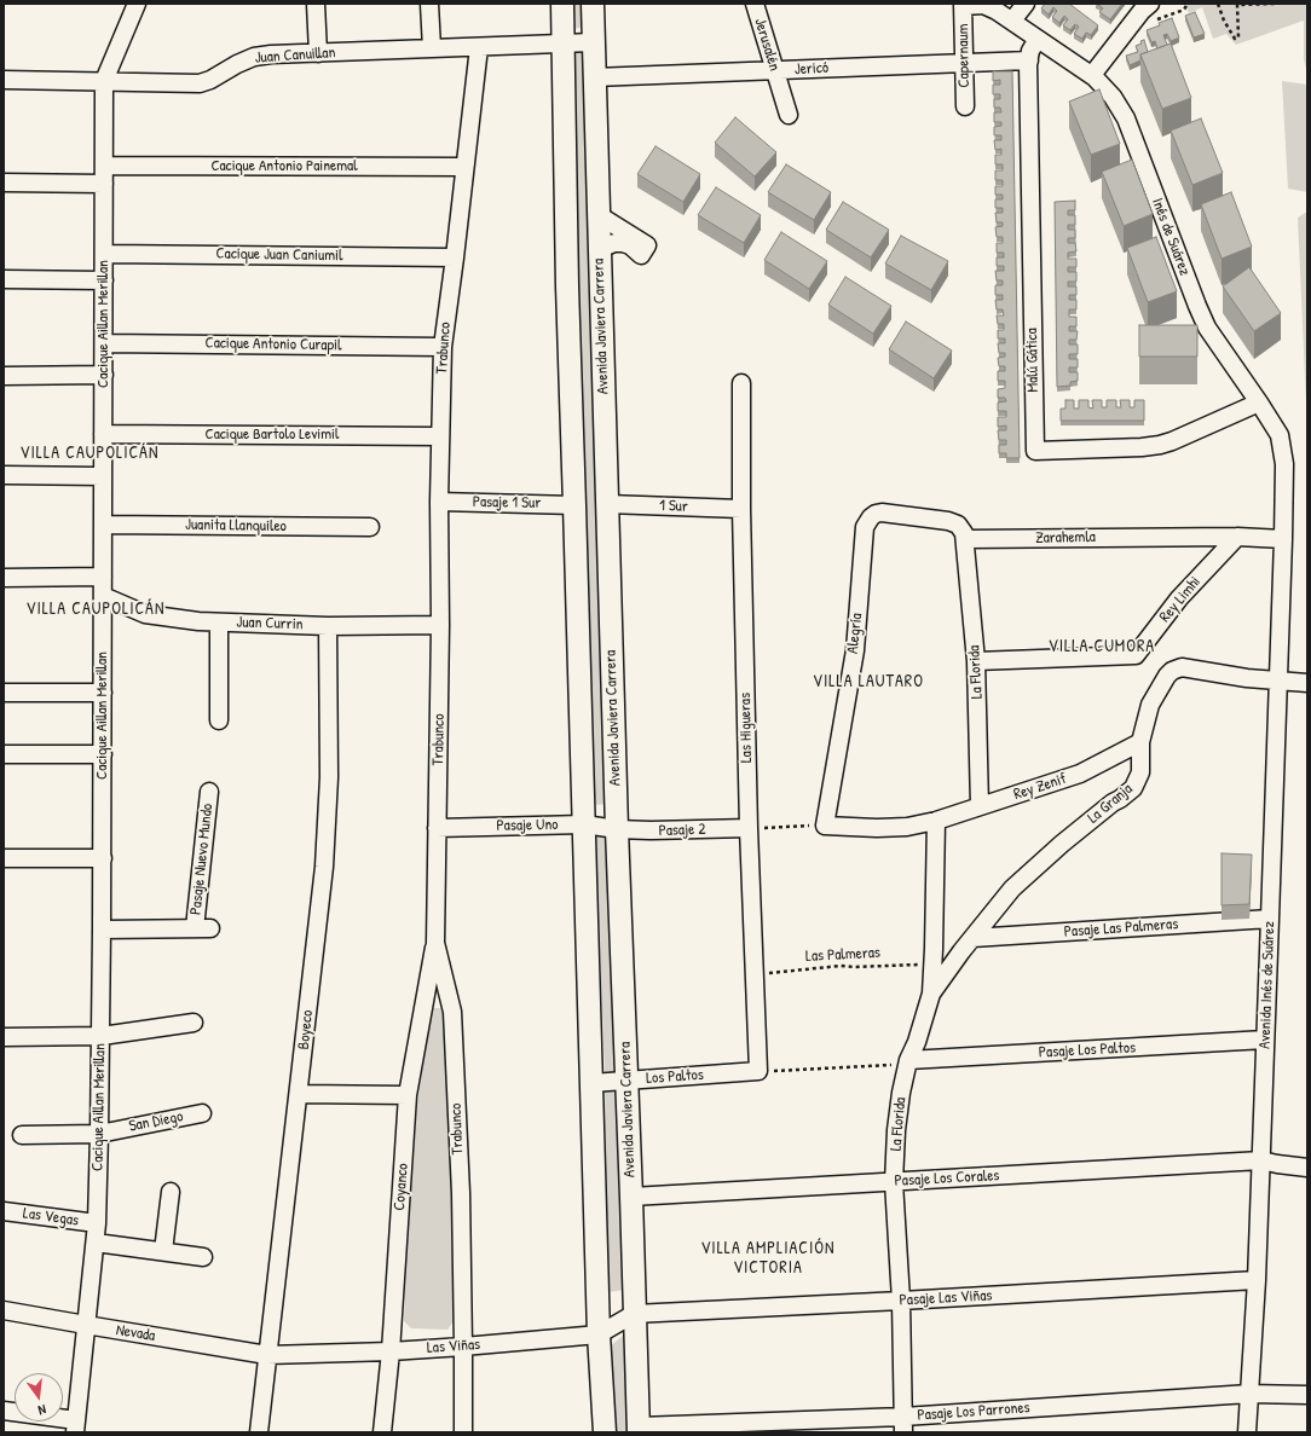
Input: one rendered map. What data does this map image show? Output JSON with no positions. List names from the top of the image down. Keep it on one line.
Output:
{"streets":{"main road":["Avenida Javiera Carrera"],"street":["Jerusalén","Juan Canuillan","Capernaum","Jericó","Cacique Antonio Painemal","Inés de Suárez","Cacique Juan Caniumil","Cacique Aillan Merillan","Cacique Antonio Curapil","Trabunco","Malú Gática","Cacique Bartolo Levimil","Pasaje 1 Sur","1 Sur","Juanita Llanquileo","Zarahemla","Rey Limhi","Juan Currin","Alegría","La Florida","Las Higueras","Rey Zenif","La Granja","Pasaje Uno","Pasaje 2","Pasaje Nuevo Mundo","Pasaje Las Palmeras","Avenida Inés de Suárez","Boyeco","Pasaje Los Paltos","Los Paltos","San Diego","Pasaje Los Corales","Coyanco","Las Vegas","Pasaje Las Viñas","Nevada","Las Viñas","Pasaje Los Parrones"],"path":["Las Palmeras"]},"crossings":[["Jerusalén","Jericó"],["Juan Canuillan","Cacique Aillan Merillan"],["Juan Canuillan","Avenida Javiera Carrera"],["Juan Canuillan","Trabunco"],["Capernaum","Jericó"],["Capernaum","Inés de Suárez"],["Jericó","Avenida Javiera Carrera"],["Jericó","Malú Gática"],["Cacique Antonio Painemal","Cacique Aillan Merillan"],["Cacique Antonio Painemal","Trabunco"],["Inés de Suárez","Malú Gática"],["Inés de Suárez","Zarahemla"],["Inés de Suárez","Avenida Inés de Suárez"],["Cacique Juan Caniumil","Cacique Aillan Merillan"],["Cacique Juan Caniumil","Trabunco"],["Cacique Aillan Merillan","Cacique Antonio Curapil"],["Cacique Aillan Merillan","Cacique Bartolo Levimil"],["Cacique Aillan Merillan","Juanita Llanquileo"],["Cacique Aillan Merillan","Juan Currin"],["Cacique Aillan Merillan","Pasaje Nuevo Mundo"],["Cacique Aillan Merillan","San Diego"],["Cacique Aillan Merillan","Las Vegas"],["Cacique Aillan Merillan","Nevada"],["Avenida Javiera Carrera","Pasaje 1 Sur"],["Avenida Javiera Carrera","1 Sur"],["Avenida Javiera Carrera","Pasaje Uno"],["Avenida Javiera Carrera","Pasaje 2"],["Avenida Javiera Carrera","Los Paltos"],["Avenida Javiera Carrera","Pasaje Los Corales"],["Avenida Javiera Carrera","Pasaje Las Viñas"],["Avenida Javiera Carrera","Las Viñas"],["Avenida Javiera Carrera","Pasaje Los Parrones"],["Cacique Antonio Curapil","Trabunco"],["Trabunco","Cacique Bartolo Levimil"],["Trabunco","Pasaje 1 Sur"],["Trabunco","Juan Currin"],["Trabunco","Pasaje Uno"],["Trabunco","Coyanco"],["Trabunco","Las Viñas"],["1 Sur","Las Higueras"],["Zarahemla","Rey Limhi"],["Zarahemla","Alegría"],["Zarahemla","La Florida"],["Zarahemla","Avenida Inés de Suárez"],["Rey Limhi","La Florida"],["Juan Currin","Boyeco"],["Alegría","La Florida"],["La Florida","Rey Zenif"],["La Florida","La Granja"],["La Florida","Las Palmeras"],["La Florida","Pasaje Los Paltos"],["La Florida","Pasaje Los Corales"],["La Florida","Pasaje Las Viñas"],["La Florida","Pasaje Los Parrones"],["Las Higueras","Pasaje 2"],["Las Higueras","Las Palmeras"],["Las Higueras","Los Paltos"],["Rey Zenif","La Granja"],["La Granja","Pasaje Las Palmeras"],["La Granja","Avenida Inés de Suárez"],["Pasaje Uno","Pasaje 2"],["Pasaje Las Palmeras","Avenida Inés de Suárez"],["Avenida Inés de Suárez","Pasaje Los Paltos"],["Avenida Inés de Suárez","Pasaje Los Corales"],["Avenida Inés de Suárez","Pasaje Las Viñas"],["Avenida Inés de Suárez","Pasaje Los Parrones"],["Boyeco","Nevada"],["Boyeco","Las Viñas"],["Coyanco","Las Viñas"],["Pasaje Las Viñas","Las Viñas"],["Nevada","Las Viñas"]],"districts":["VILLA CAUPOLICÁN","VILLA CAUPOLICÁN","VILLA CUMORA","VILLA LAUTARO","VILLA AMPLIACIÓN VICTORIA"],"north":"bottom"}
